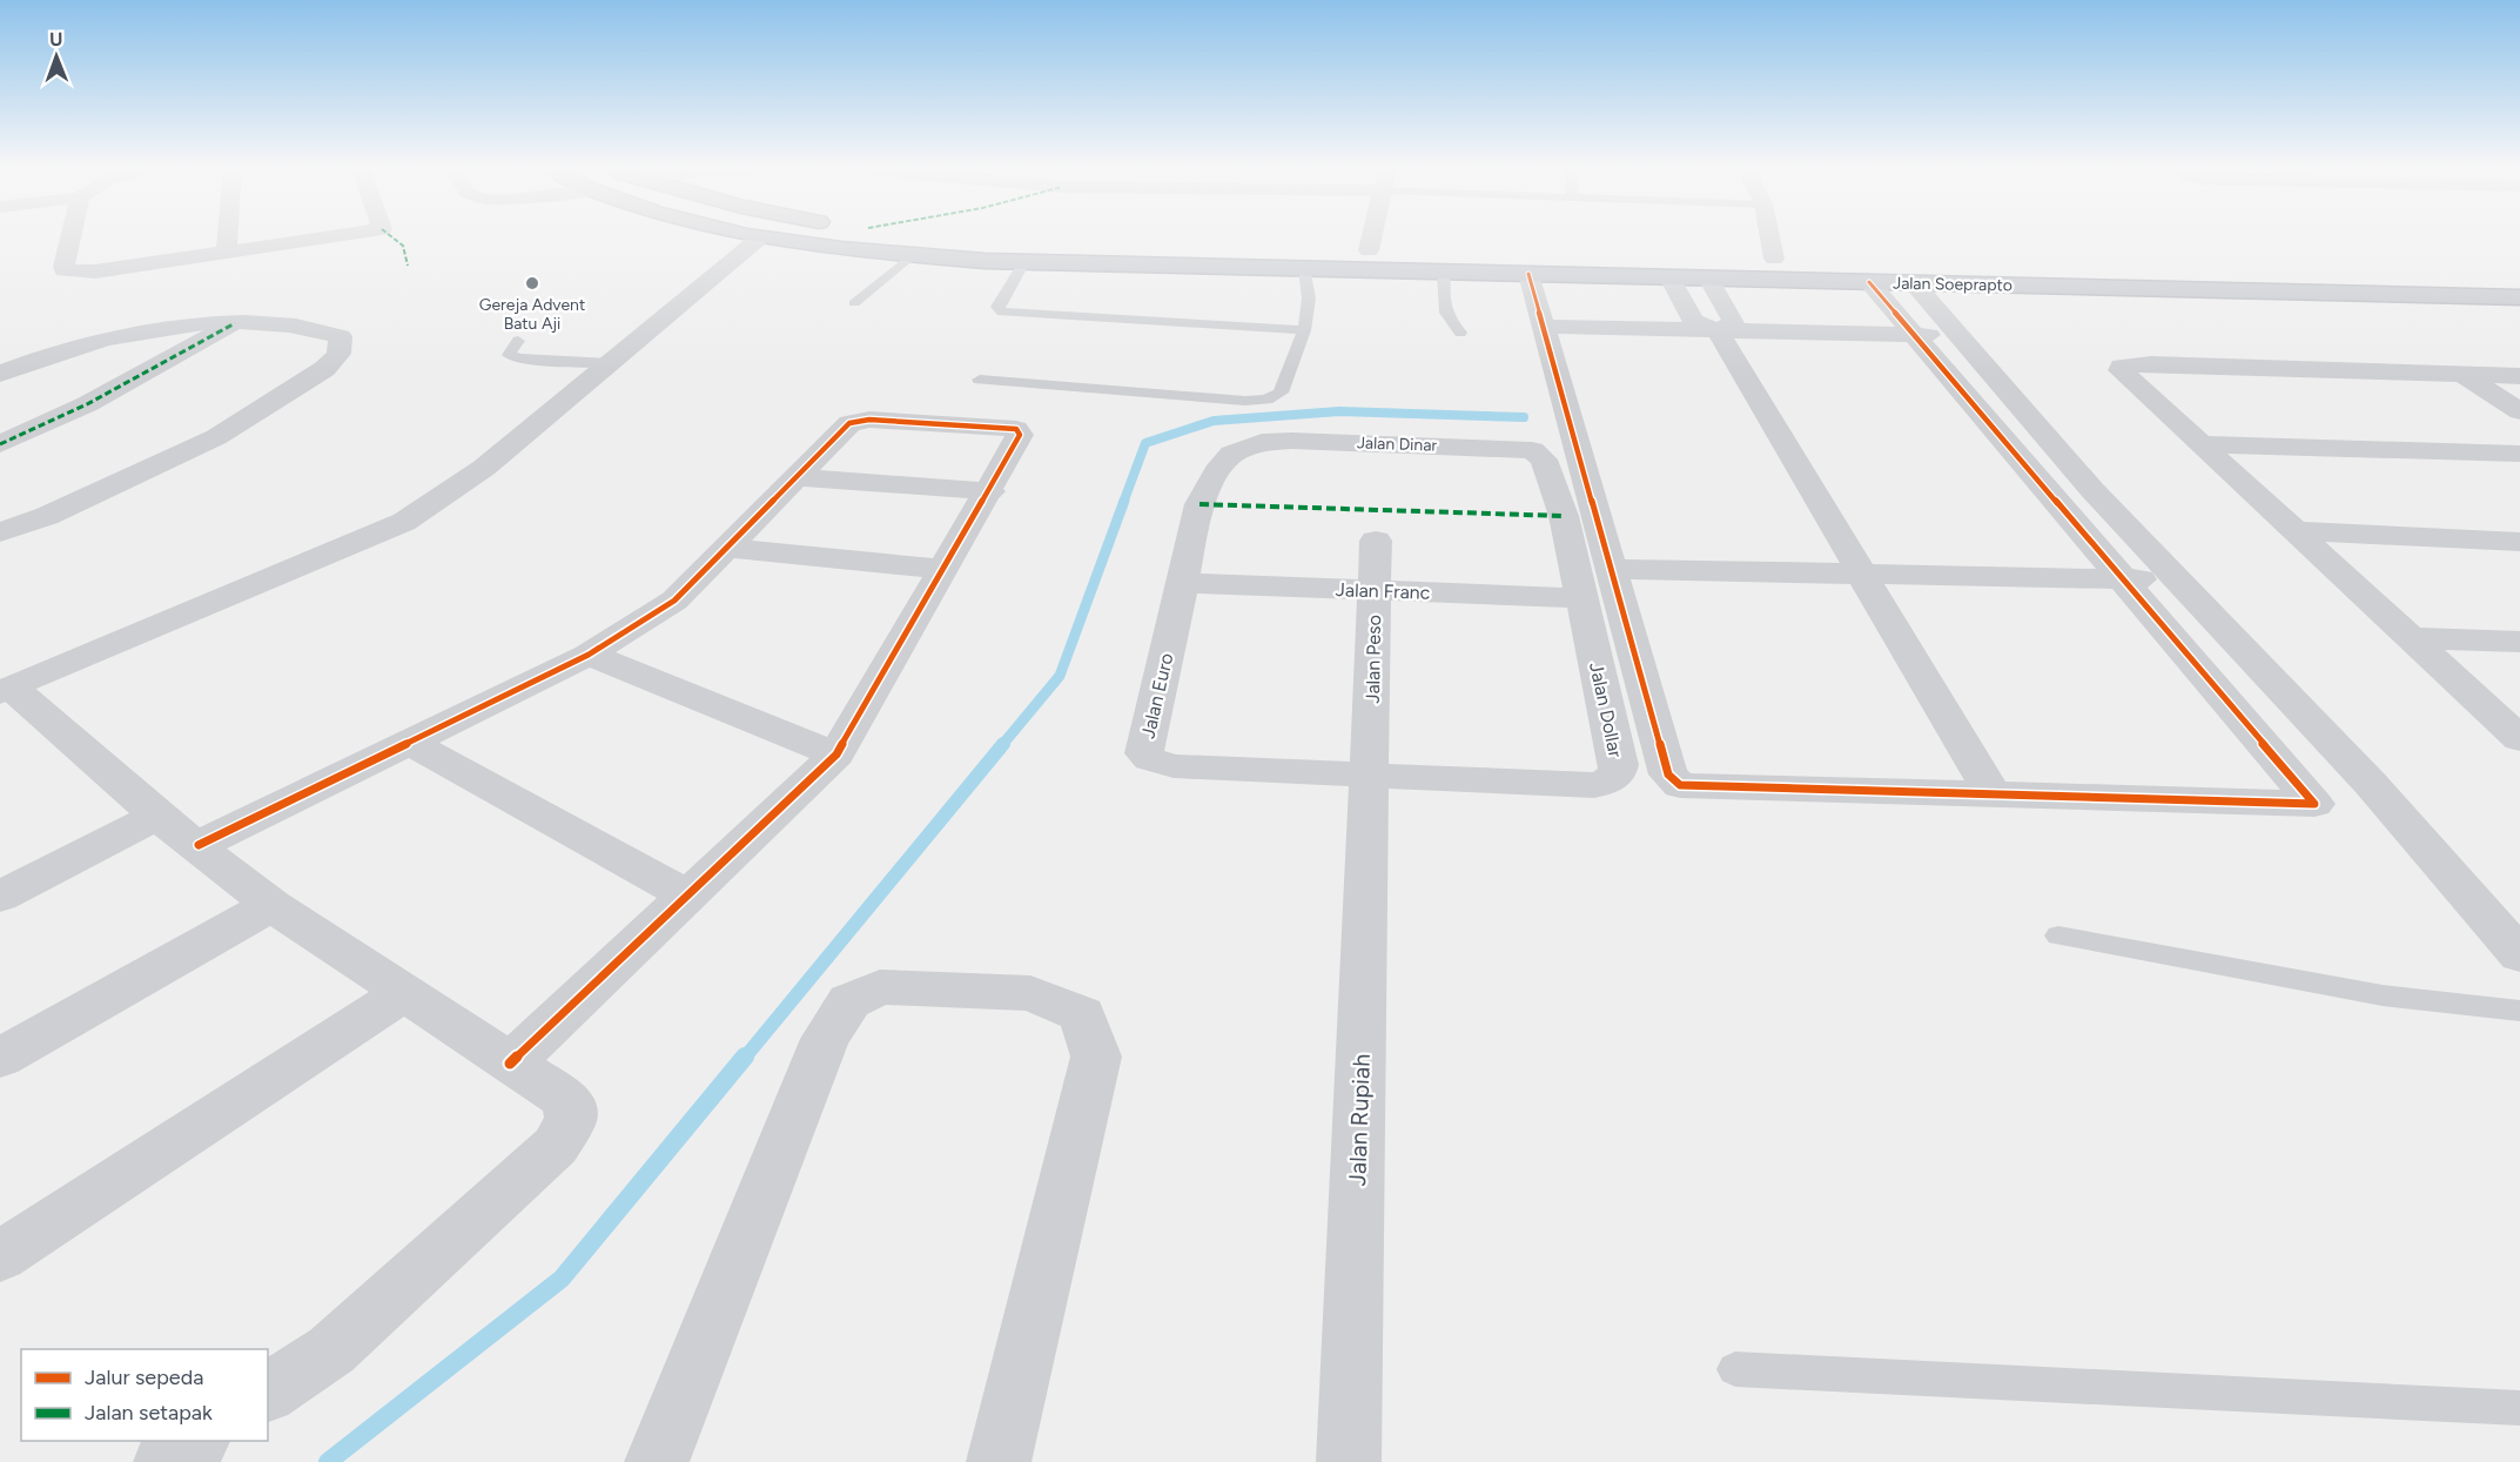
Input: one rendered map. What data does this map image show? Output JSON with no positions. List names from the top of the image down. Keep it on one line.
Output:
{"streets":{"highway":["Jalan Soeprapto"],"street":["Jalan Dinar","Jalan Franc","Jalan Peso","Jalan Euro","Jalan Dollar","Jalan Rupiah"]},"crossings":[["Jalan Dinar","Jalan Euro"],["Jalan Dinar","Jalan Dollar"],["Jalan Franc","Jalan Peso"],["Jalan Franc","Jalan Euro"],["Jalan Franc","Jalan Dollar"],["Jalan Peso","Jalan Euro"],["Jalan Peso","Jalan Dollar"],["Jalan Peso","Jalan Rupiah"],["Jalan Euro","Jalan Dollar"],["Jalan Euro","Jalan Rupiah"],["Jalan Dollar","Jalan Rupiah"]],"places":["Gereja Advent Batu Aji"],"legend":["Jalur sepeda","Jalan setapak"],"north":"top"}
